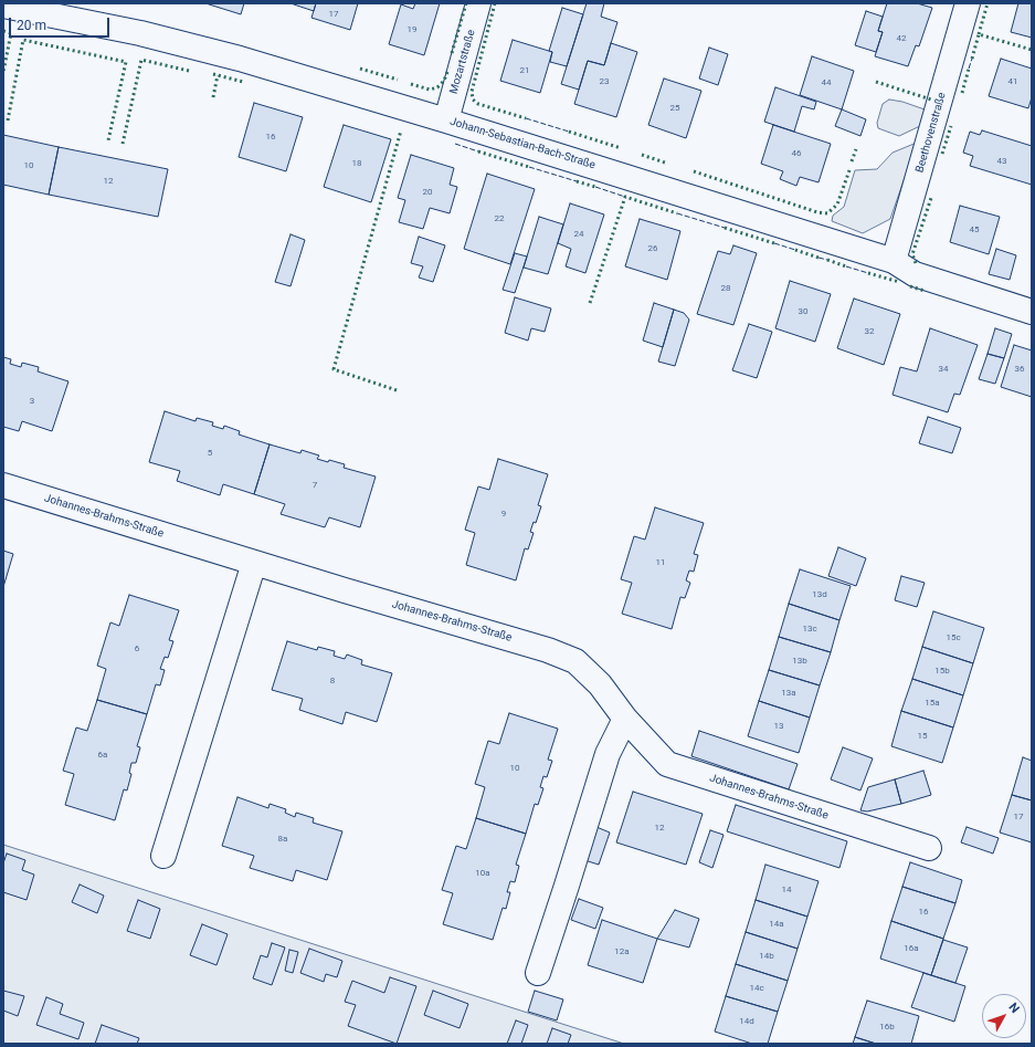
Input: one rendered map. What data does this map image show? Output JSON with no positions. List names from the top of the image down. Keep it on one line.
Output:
{"streets":{"street":["Mozartstraße","Beethovenstraße","Johann-Sebastian-Bach-Straße","Johannes-Brahms-Straße"]},"crossings":[["Mozartstraße","Johann-Sebastian-Bach-Straße"],["Beethovenstraße","Johann-Sebastian-Bach-Straße"]],"house_numbers":["17","19","42","21","23","41","44","25","16","46","43","18","10","12","20","22","45","24","26","28","30","32","34","36","3","5","7","9","11","13d","13c","15c","6","13b","15b","8","13a","15a","13","15","6a","10","17","12","8a","10a","14","16","14a","16a","12a","14b","14c","14d","16b"],"scale_bar":"20 m","north":"top right"}
